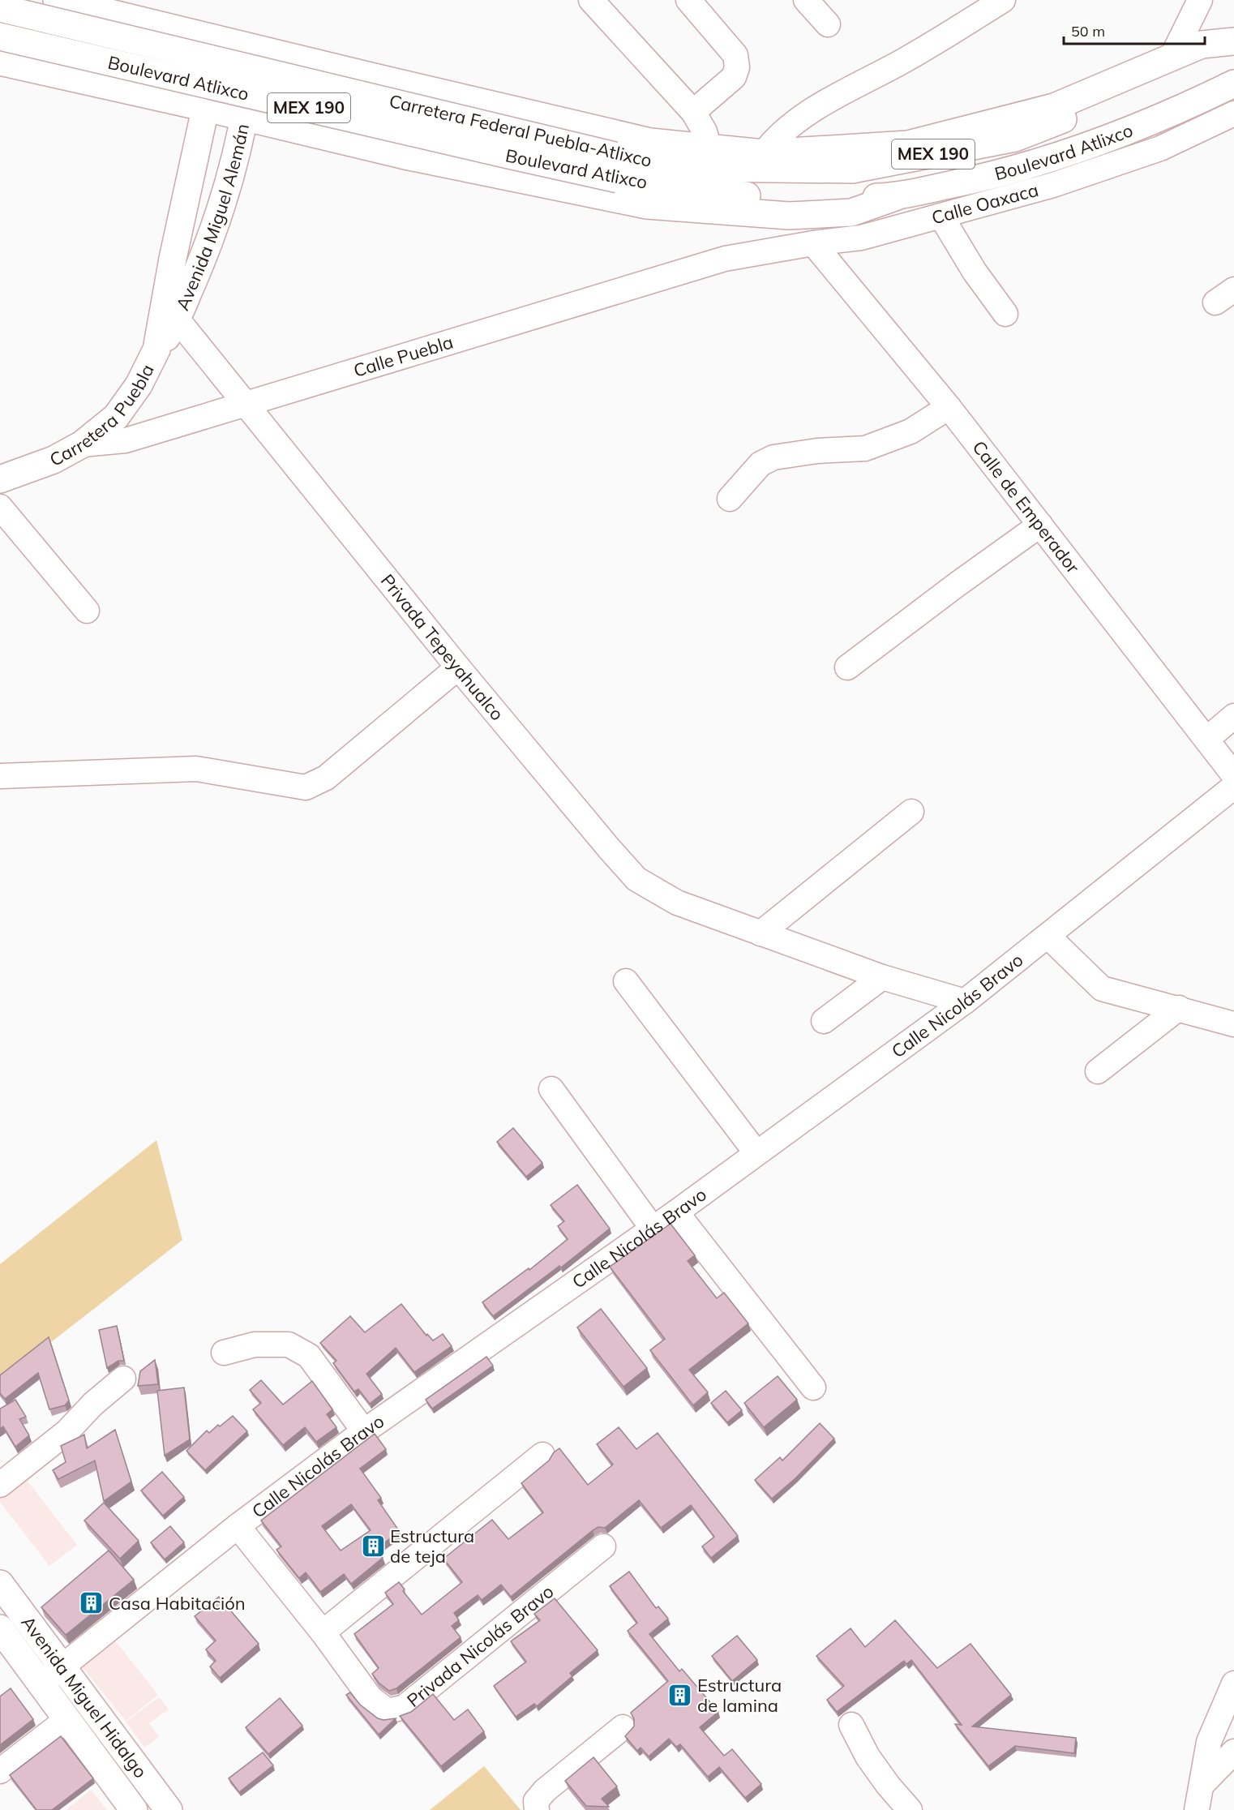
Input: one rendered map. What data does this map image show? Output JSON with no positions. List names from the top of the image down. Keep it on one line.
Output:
{"streets":{"main road":["Boulevard Atlixco","MEX 190","Carretera Federal Puebla-Atlixco","Avenida Miguel Alemán","Carretera Puebla","Avenida Miguel Hidalgo"],"street":["Calle Oaxaca","Calle Puebla","Calle de Emperador","Privada Tepeyahualco","Calle Nicolás Bravo","Privada Nicolás Bravo"]},"crossings":[["Boulevard Atlixco","Carretera Federal Puebla-Atlixco"],["Calle Oaxaca","Calle Puebla"],["Calle Oaxaca","Calle de Emperador"],["Avenida Miguel Alemán","Carretera Puebla"],["Avenida Miguel Alemán","Privada Tepeyahualco"],["Calle Puebla","Carretera Puebla"],["Calle Puebla","Privada Tepeyahualco"],["Privada Tepeyahualco","Calle Nicolás Bravo"],["Calle Nicolás Bravo","Privada Nicolás Bravo"],["Calle Nicolás Bravo","Avenida Miguel Hidalgo"]],"places":{"building":["Estructura de teja","Casa Habitación","Estructura de lamina"]},"scale_bar":"50 m"}
